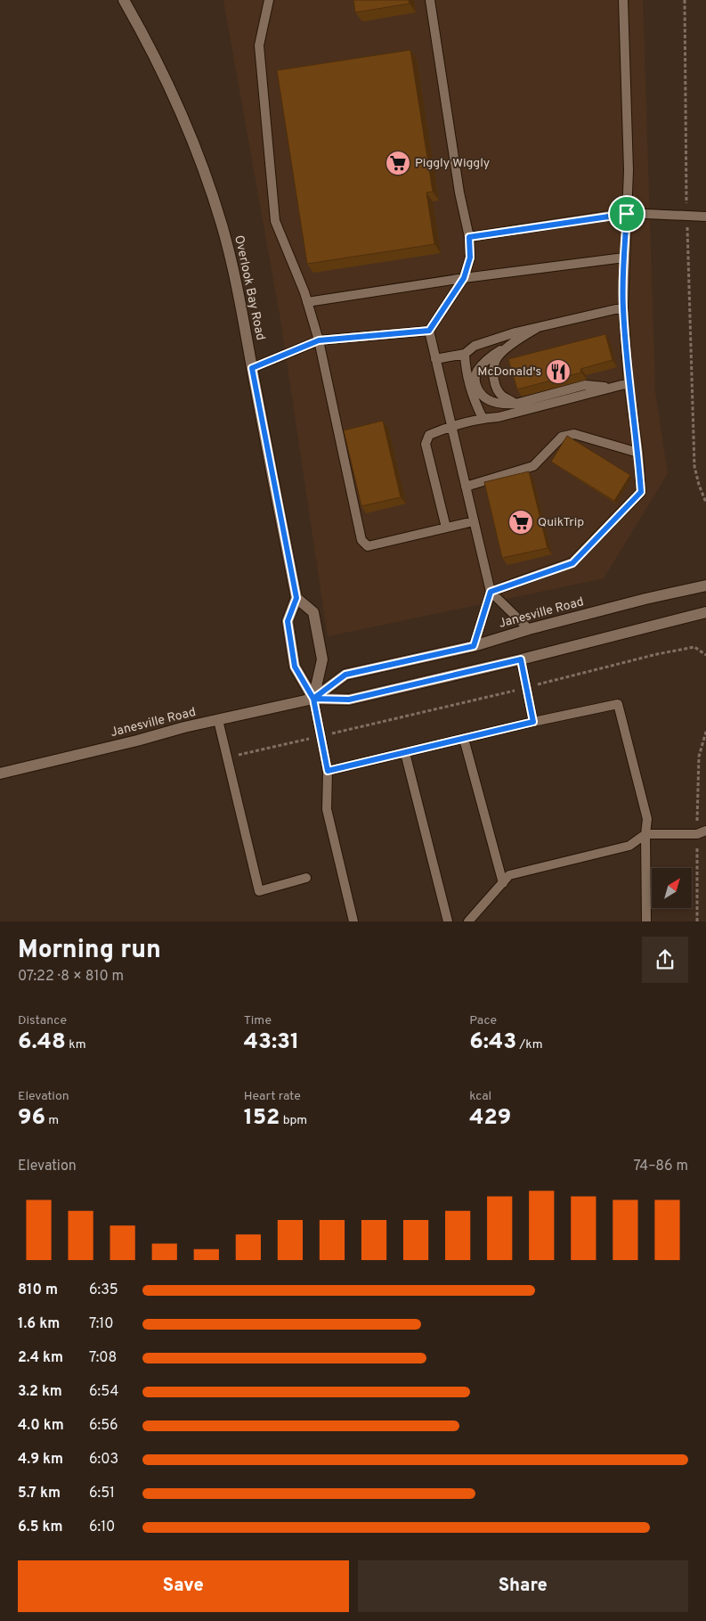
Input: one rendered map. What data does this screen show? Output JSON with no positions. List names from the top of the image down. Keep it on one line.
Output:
{"streets":{"main road":["Overlook Bay Road","Janesville Road"]},"places":{"supermarket":["Piggly Wiggly","QuikTrip"],"restaurant":["McDonald's"]},"north":"top right","page":{"heading":["Morning run","07:22 · 8 × 810 m"],"stats":[["Distance","6.48 km"],["Time","43:31"],["Pace","6:43 /km"],["Elevation","96 m"],["Heart rate","152 bpm"],["kcal","429"]],"chart":["Elevation","74–86 m"],"list":[{"name":"810 m","note":"6:35"},{"name":"1.6 km","note":"7:10"},{"name":"2.4 km","note":"7:08"},{"name":"3.2 km","note":"6:54"},{"name":"4.0 km","note":"6:56"},{"name":"4.9 km","note":"6:03"},{"name":"5.7 km","note":"6:51"},{"name":"6.5 km","note":"6:10"}],"buttons":["Save","Share"]}}
